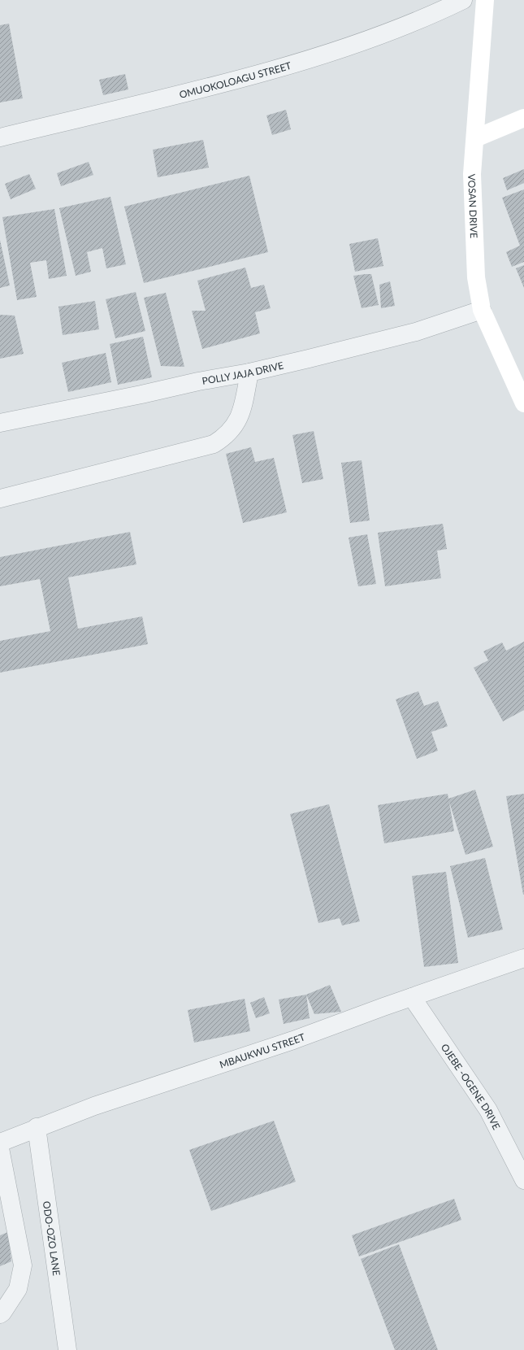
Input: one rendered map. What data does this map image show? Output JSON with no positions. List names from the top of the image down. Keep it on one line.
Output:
{"streets":{"street":["OMUOKOLOAGU STREET","VOSAN DRIVE","POLLY JAJA DRIVE","MBAUKWU STREET","OJEBE -OGENE DRIVE","ODO-OZO LANE"]},"crossings":[["VOSAN DRIVE","POLLY JAJA DRIVE"],["MBAUKWU STREET","OJEBE -OGENE DRIVE"],["MBAUKWU STREET","ODO-OZO LANE"]]}
